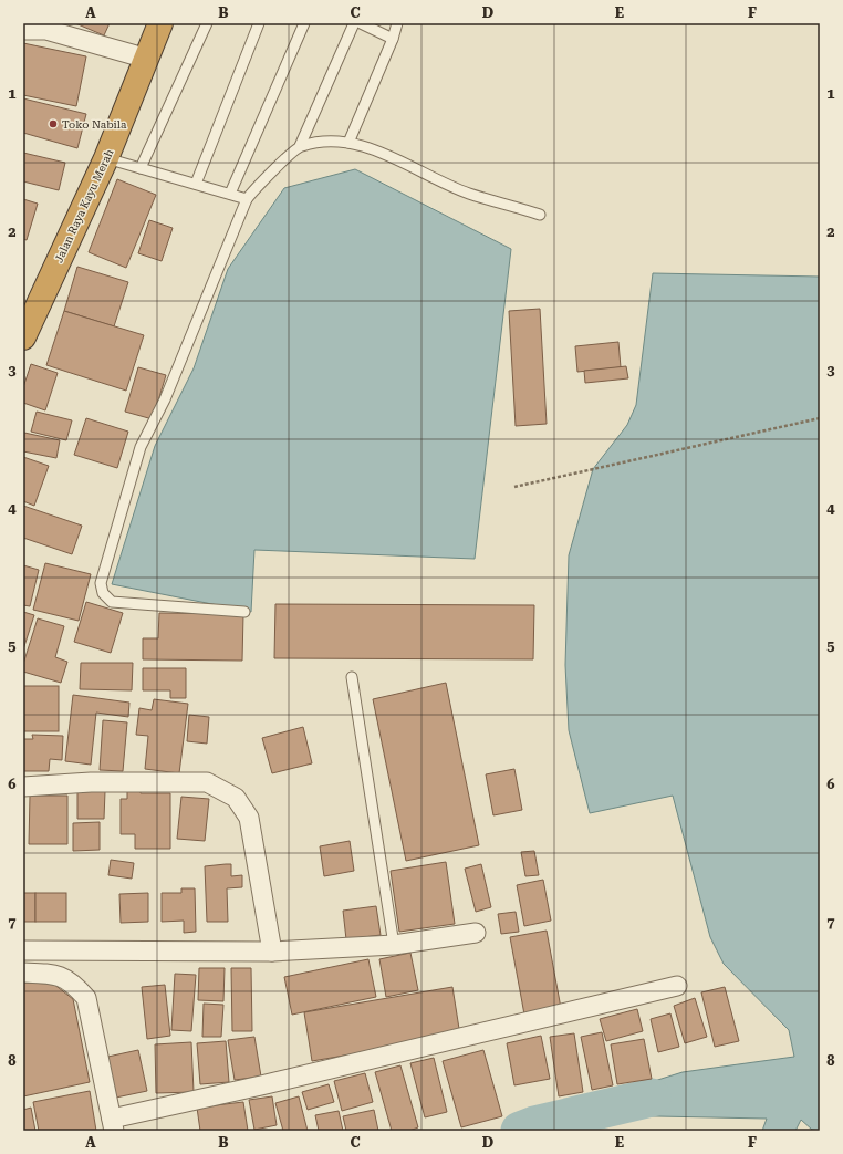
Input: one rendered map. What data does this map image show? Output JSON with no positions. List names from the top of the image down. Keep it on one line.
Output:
{"streets":{"highway":["Jalan Raya Kayu Merah"]},"places":["Toko Nabila"],"grid":{"columns":["A","B","C","D","E","F"],"rows":["1","2","3","4","5","6","7","8"]}}
